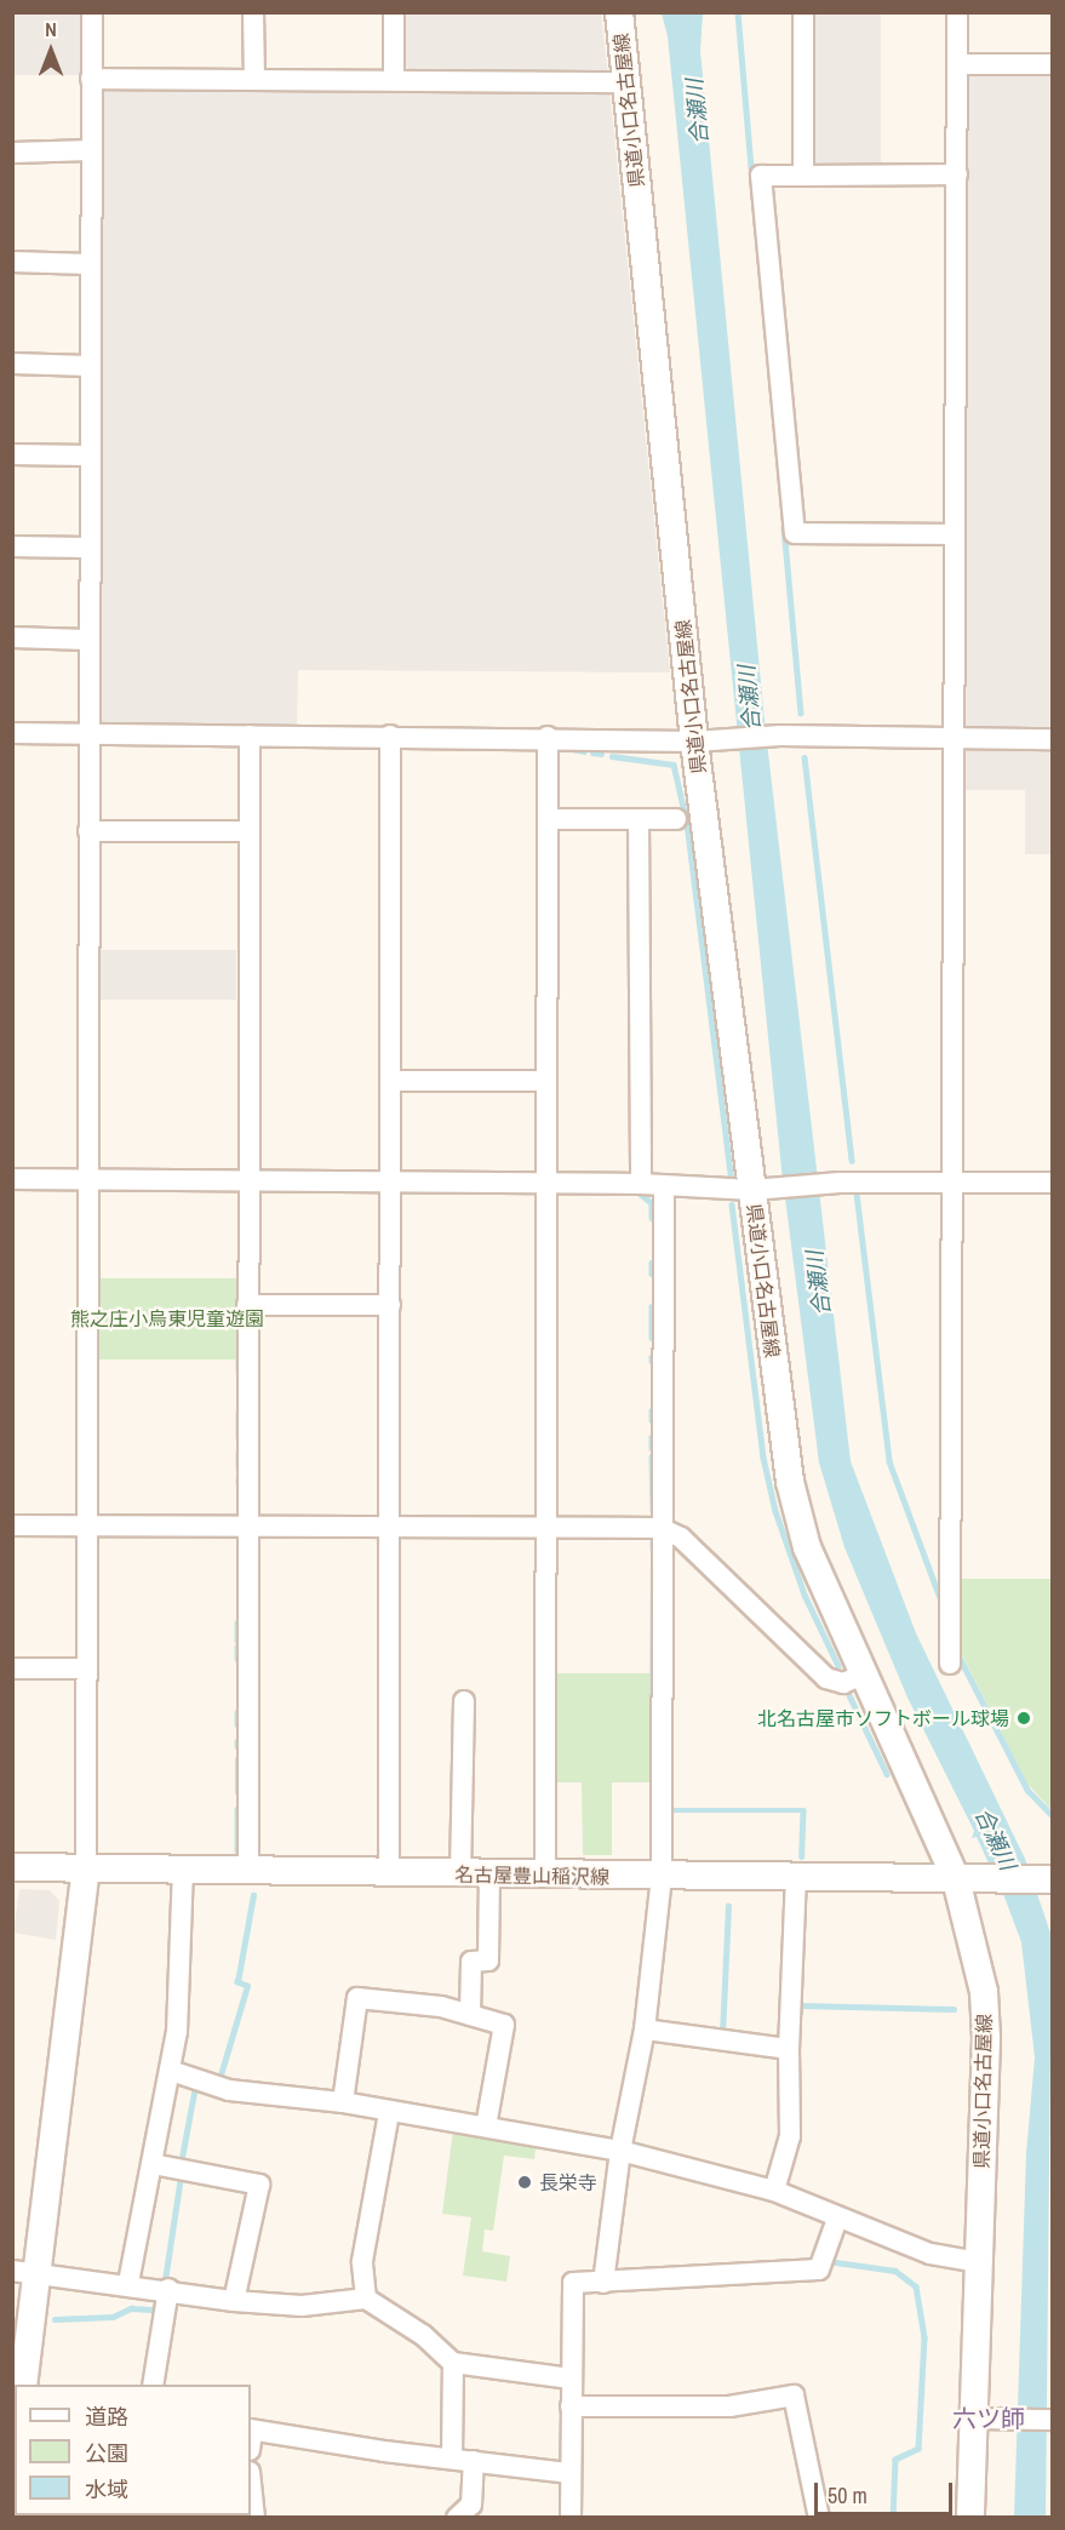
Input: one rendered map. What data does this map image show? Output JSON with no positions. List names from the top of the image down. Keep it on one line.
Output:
{"streets":{"main road":["県道小口名古屋線","名古屋豊山稲沢線"]},"crossings":[["県道小口名古屋線","名古屋豊山稲沢線"]],"districts":["六ツ師"],"water":["合瀬川"],"parks":["熊之庄小烏東児童遊園"],"places":["北名古屋市ソフトボール球場","長栄寺"],"legend":["道路","公園","水域"],"scale_bar":"50 m","north":"top"}
